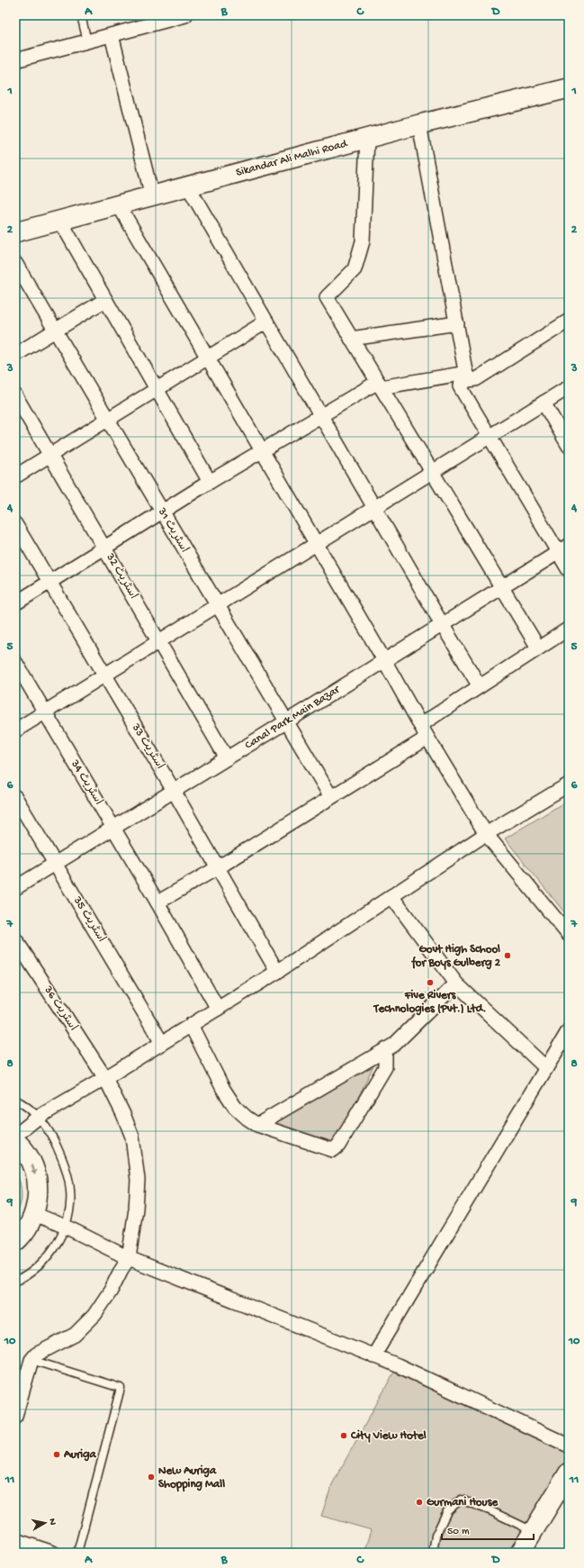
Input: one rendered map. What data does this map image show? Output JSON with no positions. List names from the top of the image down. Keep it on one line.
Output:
{"streets":{"street":["Sikandar Ali Malhi Road","اسٹریٹ 31","اسٹریٹ 32","Canal Park Main Bazar","اسٹریٹ 33","اسٹریٹ 34","اسٹریٹ 35","اسٹریٹ 36"]},"crossings":[["اسٹریٹ 31","Canal Park Main Bazar"],["اسٹریٹ 32","Canal Park Main Bazar"],["Canal Park Main Bazar","اسٹریٹ 33"],["Canal Park Main Bazar","اسٹریٹ 34"],["Canal Park Main Bazar","اسٹریٹ 35"]],"places":["Govt High School for Boys Gulberg 2","Five Rivers Technologies (Pvt.) Ltd.","City View Hotel","Auriga","New Auriga Shopping Mall","Gurmani House"],"scale_bar":"50 m","north":"right","grid":{"columns":["A","B","C","D"],"rows":["1","2","3","4","5","6","7","8","9","10","11"]}}
